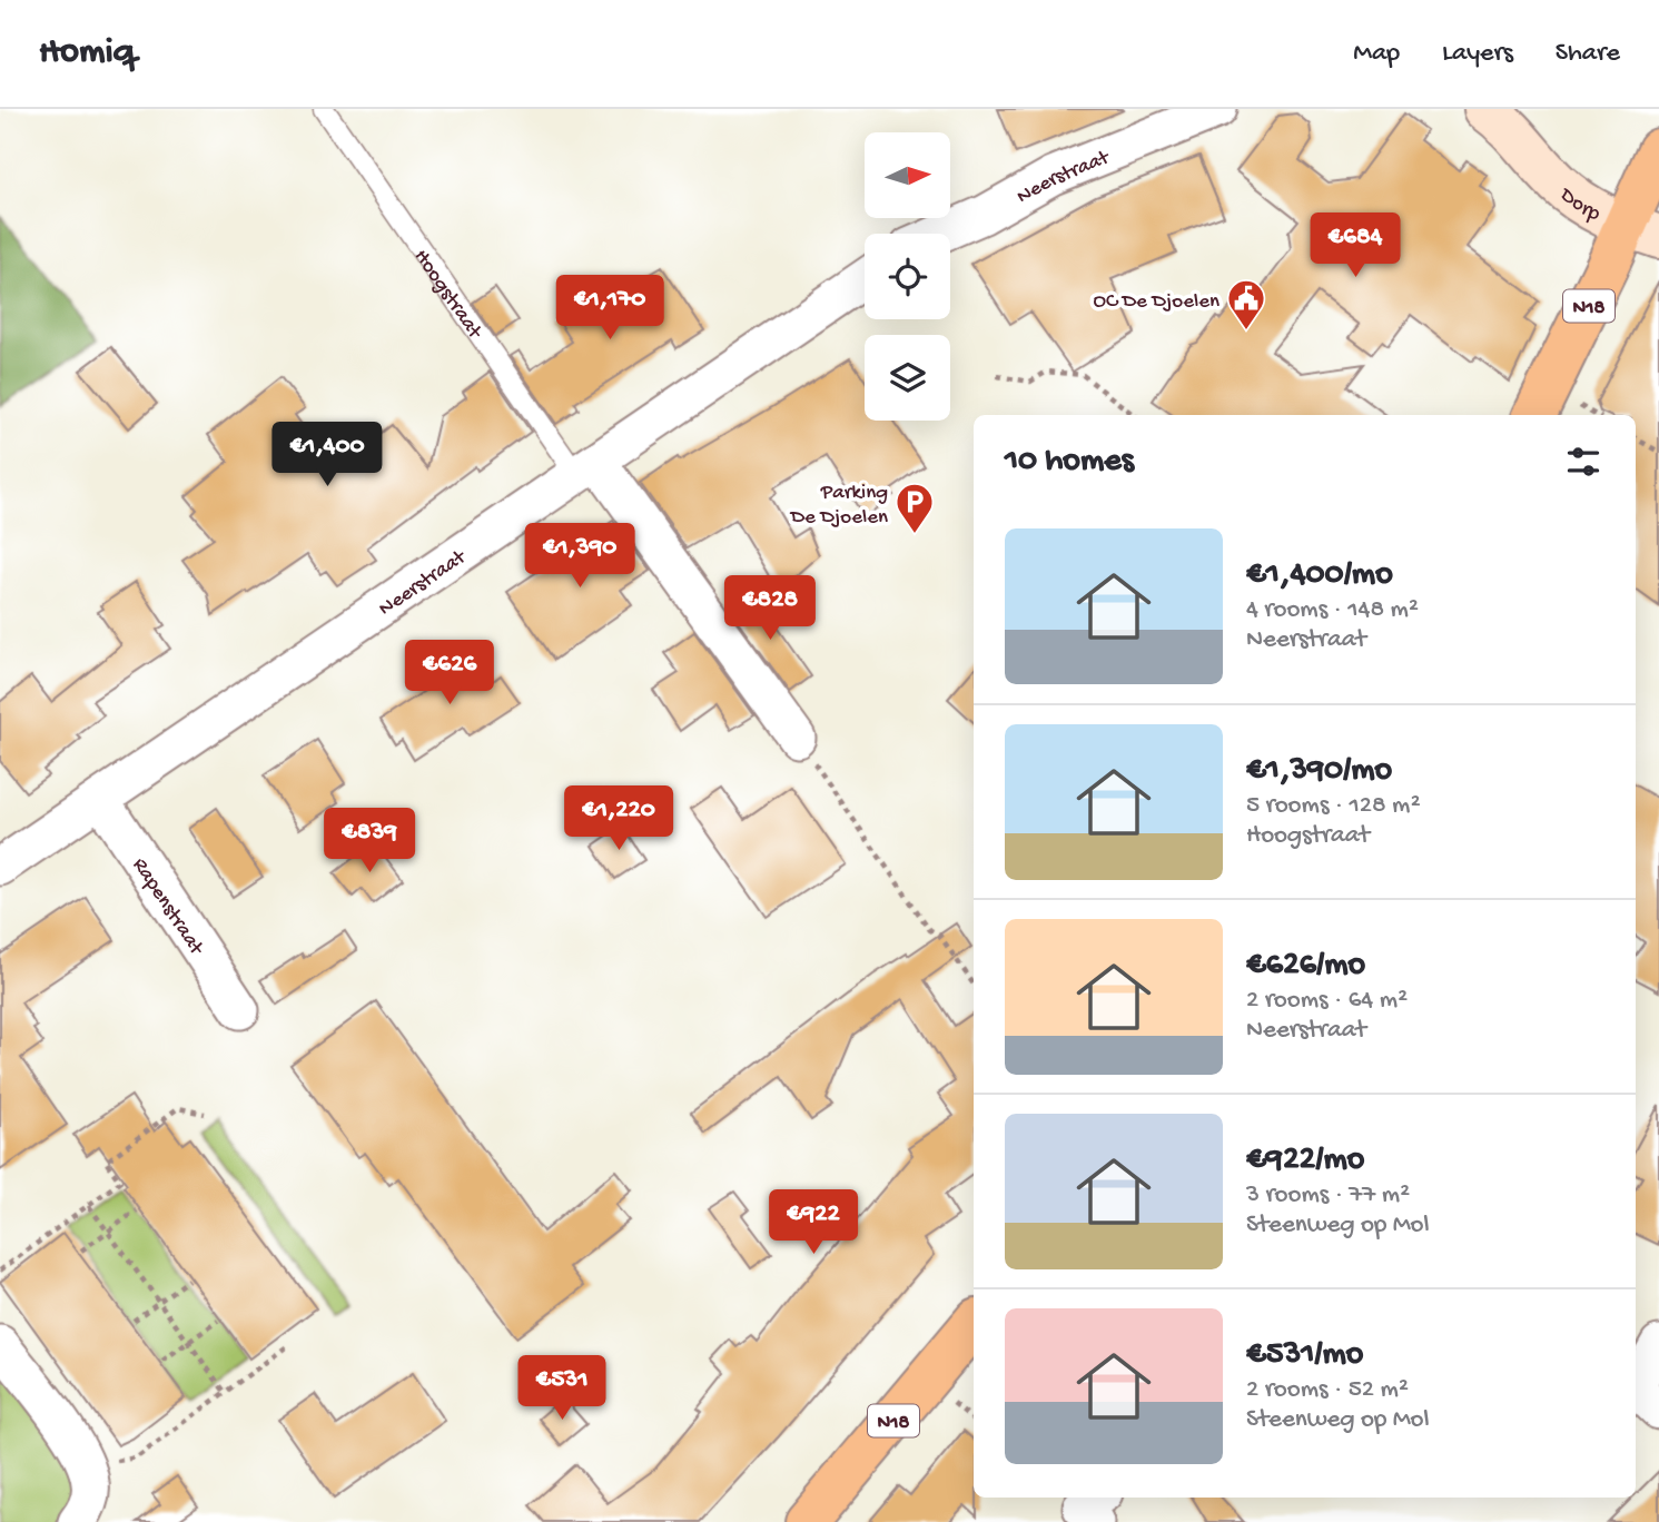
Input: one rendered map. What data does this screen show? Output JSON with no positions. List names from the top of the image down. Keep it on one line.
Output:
{"streets":{"main road":["Dorp","N18"],"street":["Neerstraat","Hoogstraat","Rapenstraat"]},"crossings":[["Neerstraat","Hoogstraat"],["Neerstraat","Rapenstraat"],["Dorp","N18"]],"places":{"public building":["OC De Djoelen"],"parking":["Parking De Djoelen"]},"north":"right","page":{"header":"Homiq","nav":["Map","Layers","Share"],"price":["€684","€1,170","€1,400","€1,390","€828","€626","€1,220","€839","€922","€531"],"heading":"10 homes","list":[{"name":"€1,400/mo","note":"4 rooms · 148 m² · Neerstraat"},{"name":"€1,390/mo","note":"5 rooms · 128 m² · Hoogstraat"},{"name":"€626/mo","note":"2 rooms · 64 m² · Neerstraat"},{"name":"€922/mo","note":"3 rooms · 77 m² · Steenweg op Mol"},{"name":"€531/mo","note":"2 rooms · 52 m² · Steenweg op Mol"}]}}
